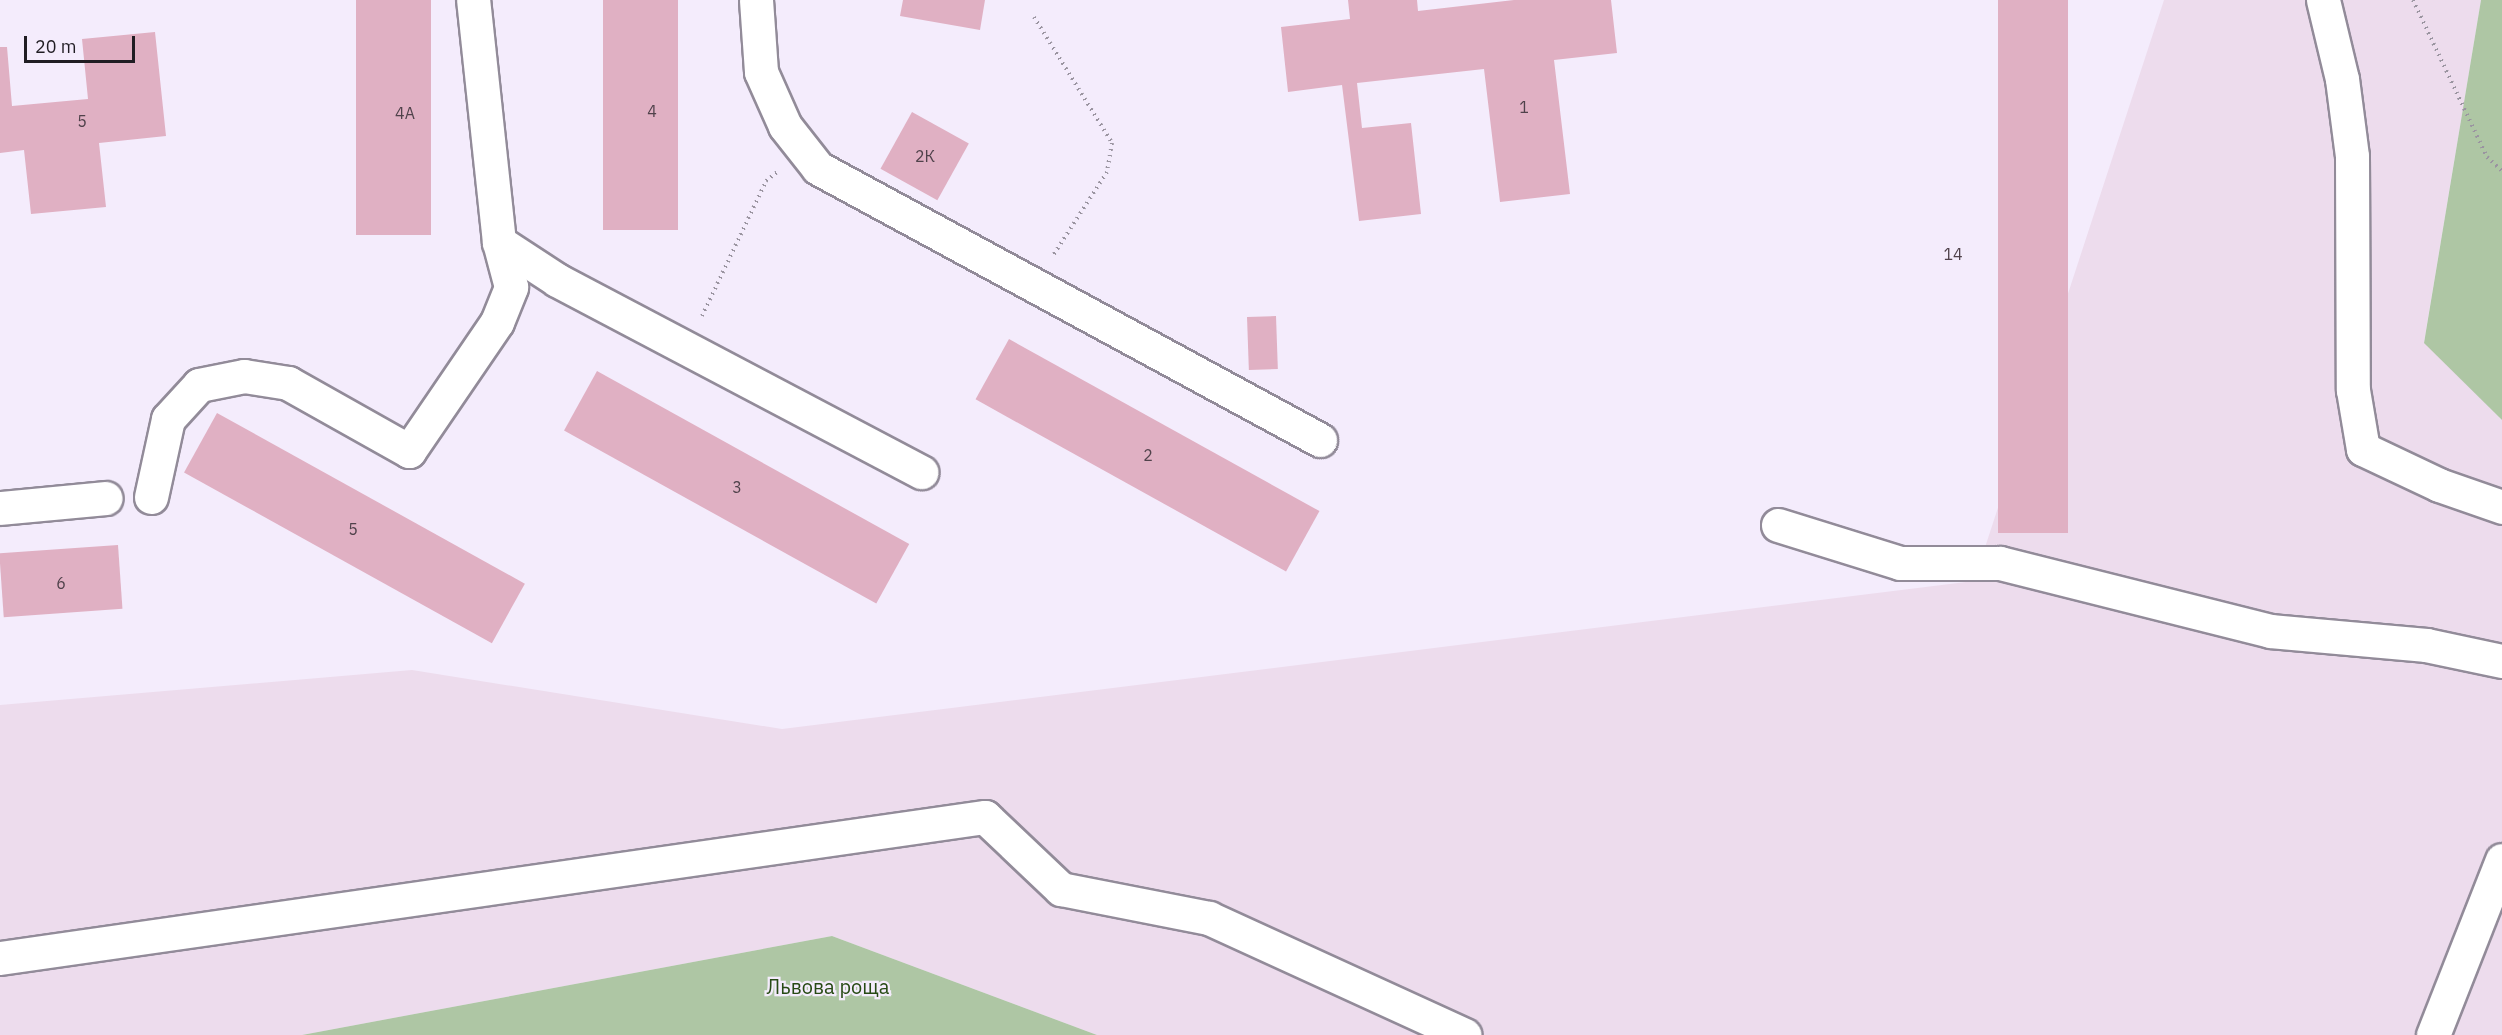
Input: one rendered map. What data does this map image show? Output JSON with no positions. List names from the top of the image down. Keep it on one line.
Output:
{"parks":["Львова роща"],"house_numbers":["1","4","4А","5","2К","14","2","3","5","6"],"scale_bar":"20 m"}
